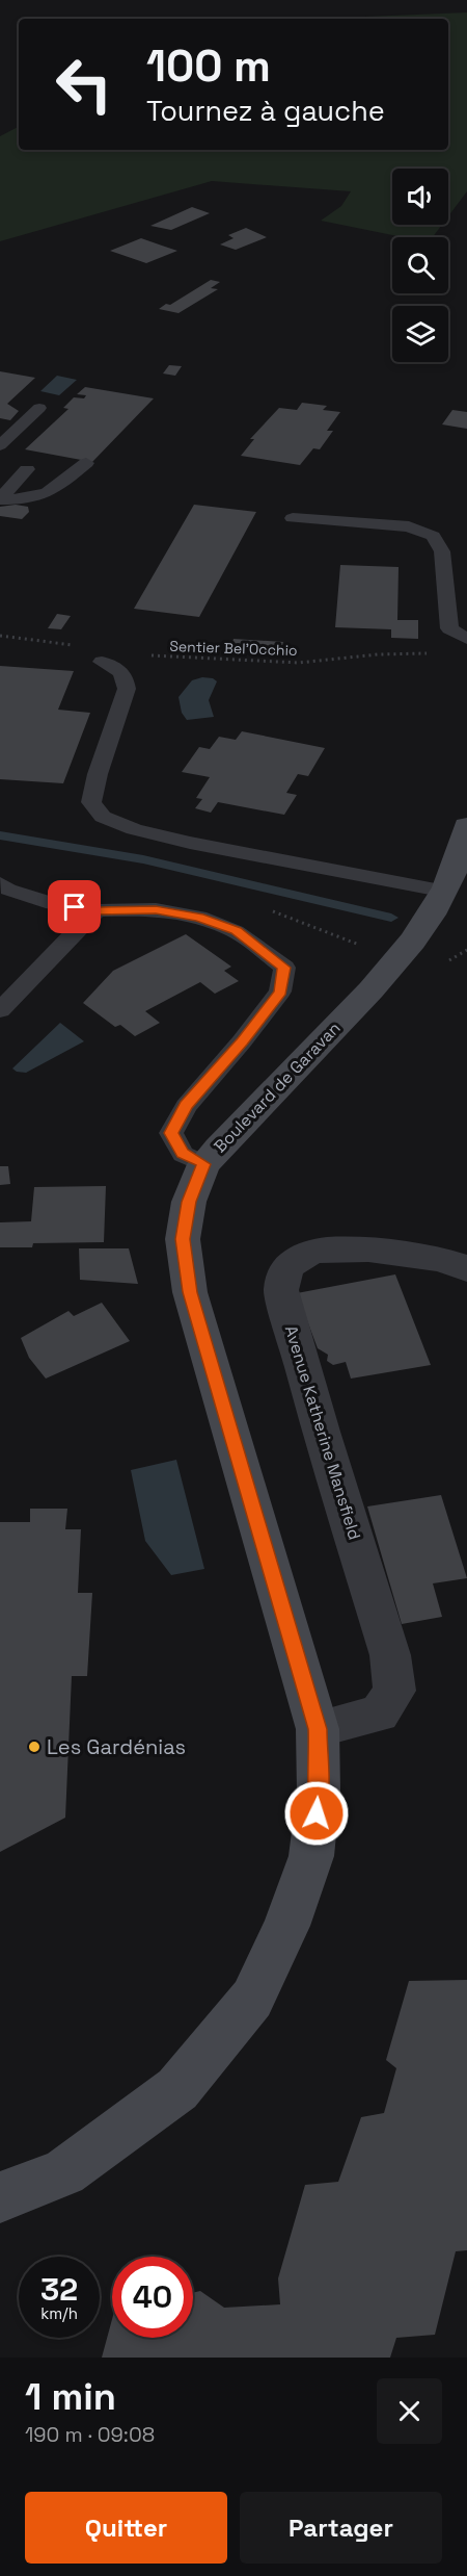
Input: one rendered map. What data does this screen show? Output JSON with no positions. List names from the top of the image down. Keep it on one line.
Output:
{"streets":{"street":["Boulevard de Garavan","Avenue Katherine Mansfield"],"path":["Sentier Bel'Occhio"]},"crossings":[["Boulevard de Garavan","Avenue Katherine Mansfield"]],"places":["Les Gardénias"],"page":{"turn":["100 m","Tournez à gauche"],"speed":"32 km/h","limit":"40","heading":["1 min","190 m · 09:08"],"buttons":["Quitter","Partager"]}}
